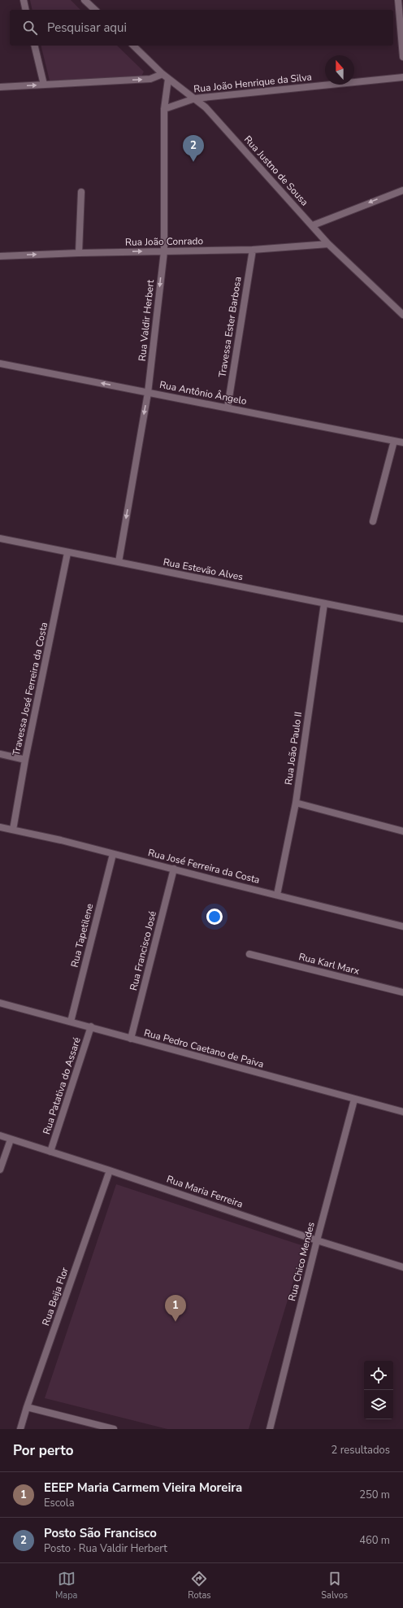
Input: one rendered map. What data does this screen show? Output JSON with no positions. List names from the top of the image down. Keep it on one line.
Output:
{"streets":{"street":["Rua João Henrique da Silva","Rua Justno de Sousa","Rua João Conrado","Rua Valdir Herbert","Travessa Ester Barbosa","Rua Antônio Ângelo","Rua Estevão Alves","Travessa José Ferreira da Costa","Rua João Paulo II","Rua José Ferreira da Costa","Rua Tapetilene","Rua Francisco José","Rua Karl Marx","Rua Pedro Caetano de Paiva","Rua Patativa do Assaré","Rua Maria Ferreira","Rua Chico Mendes","Rua Beija Flor"]},"crossings":[["Rua João Henrique da Silva","Rua Justno de Sousa"],["Rua João Henrique da Silva","Rua Valdir Herbert"],["Rua Justno de Sousa","Rua João Conrado"],["Rua Justno de Sousa","Rua Valdir Herbert"],["Rua João Conrado","Rua Valdir Herbert"],["Rua João Conrado","Travessa Ester Barbosa"],["Rua Valdir Herbert","Rua Antônio Ângelo"],["Rua Valdir Herbert","Rua Estevão Alves"],["Travessa Ester Barbosa","Rua Antônio Ângelo"],["Rua Estevão Alves","Travessa José Ferreira da Costa"],["Rua Estevão Alves","Rua João Paulo II"],["Travessa José Ferreira da Costa","Rua José Ferreira da Costa"],["Rua João Paulo II","Rua José Ferreira da Costa"],["Rua José Ferreira da Costa","Rua Tapetilene"],["Rua José Ferreira da Costa","Rua Francisco José"],["Rua Tapetilene","Rua Pedro Caetano de Paiva"],["Rua Francisco José","Rua Pedro Caetano de Paiva"],["Rua Pedro Caetano de Paiva","Rua Patativa do Assaré"],["Rua Pedro Caetano de Paiva","Rua Chico Mendes"],["Rua Patativa do Assaré","Rua Maria Ferreira"],["Rua Maria Ferreira","Rua Chico Mendes"],["Rua Maria Ferreira","Rua Beija Flor"]],"one_way":["Rua João Conrado","Rua Valdir Herbert","Rua Antônio Ângelo"],"north":"top","page":{"search":"Pesquisar aqui","pins":["2","1"],"heading":["Por perto","2 resultados"],"list":[{"mark":"1","name":"EEEP Maria Carmem Vieira Moreira","note":"Escola","value":"250 m"},{"mark":"2","name":"Posto São Francisco","note":"Posto · Rua Valdir Herbert","value":"460 m"}],"nav":["Mapa","Rotas","Salvos"]}}
